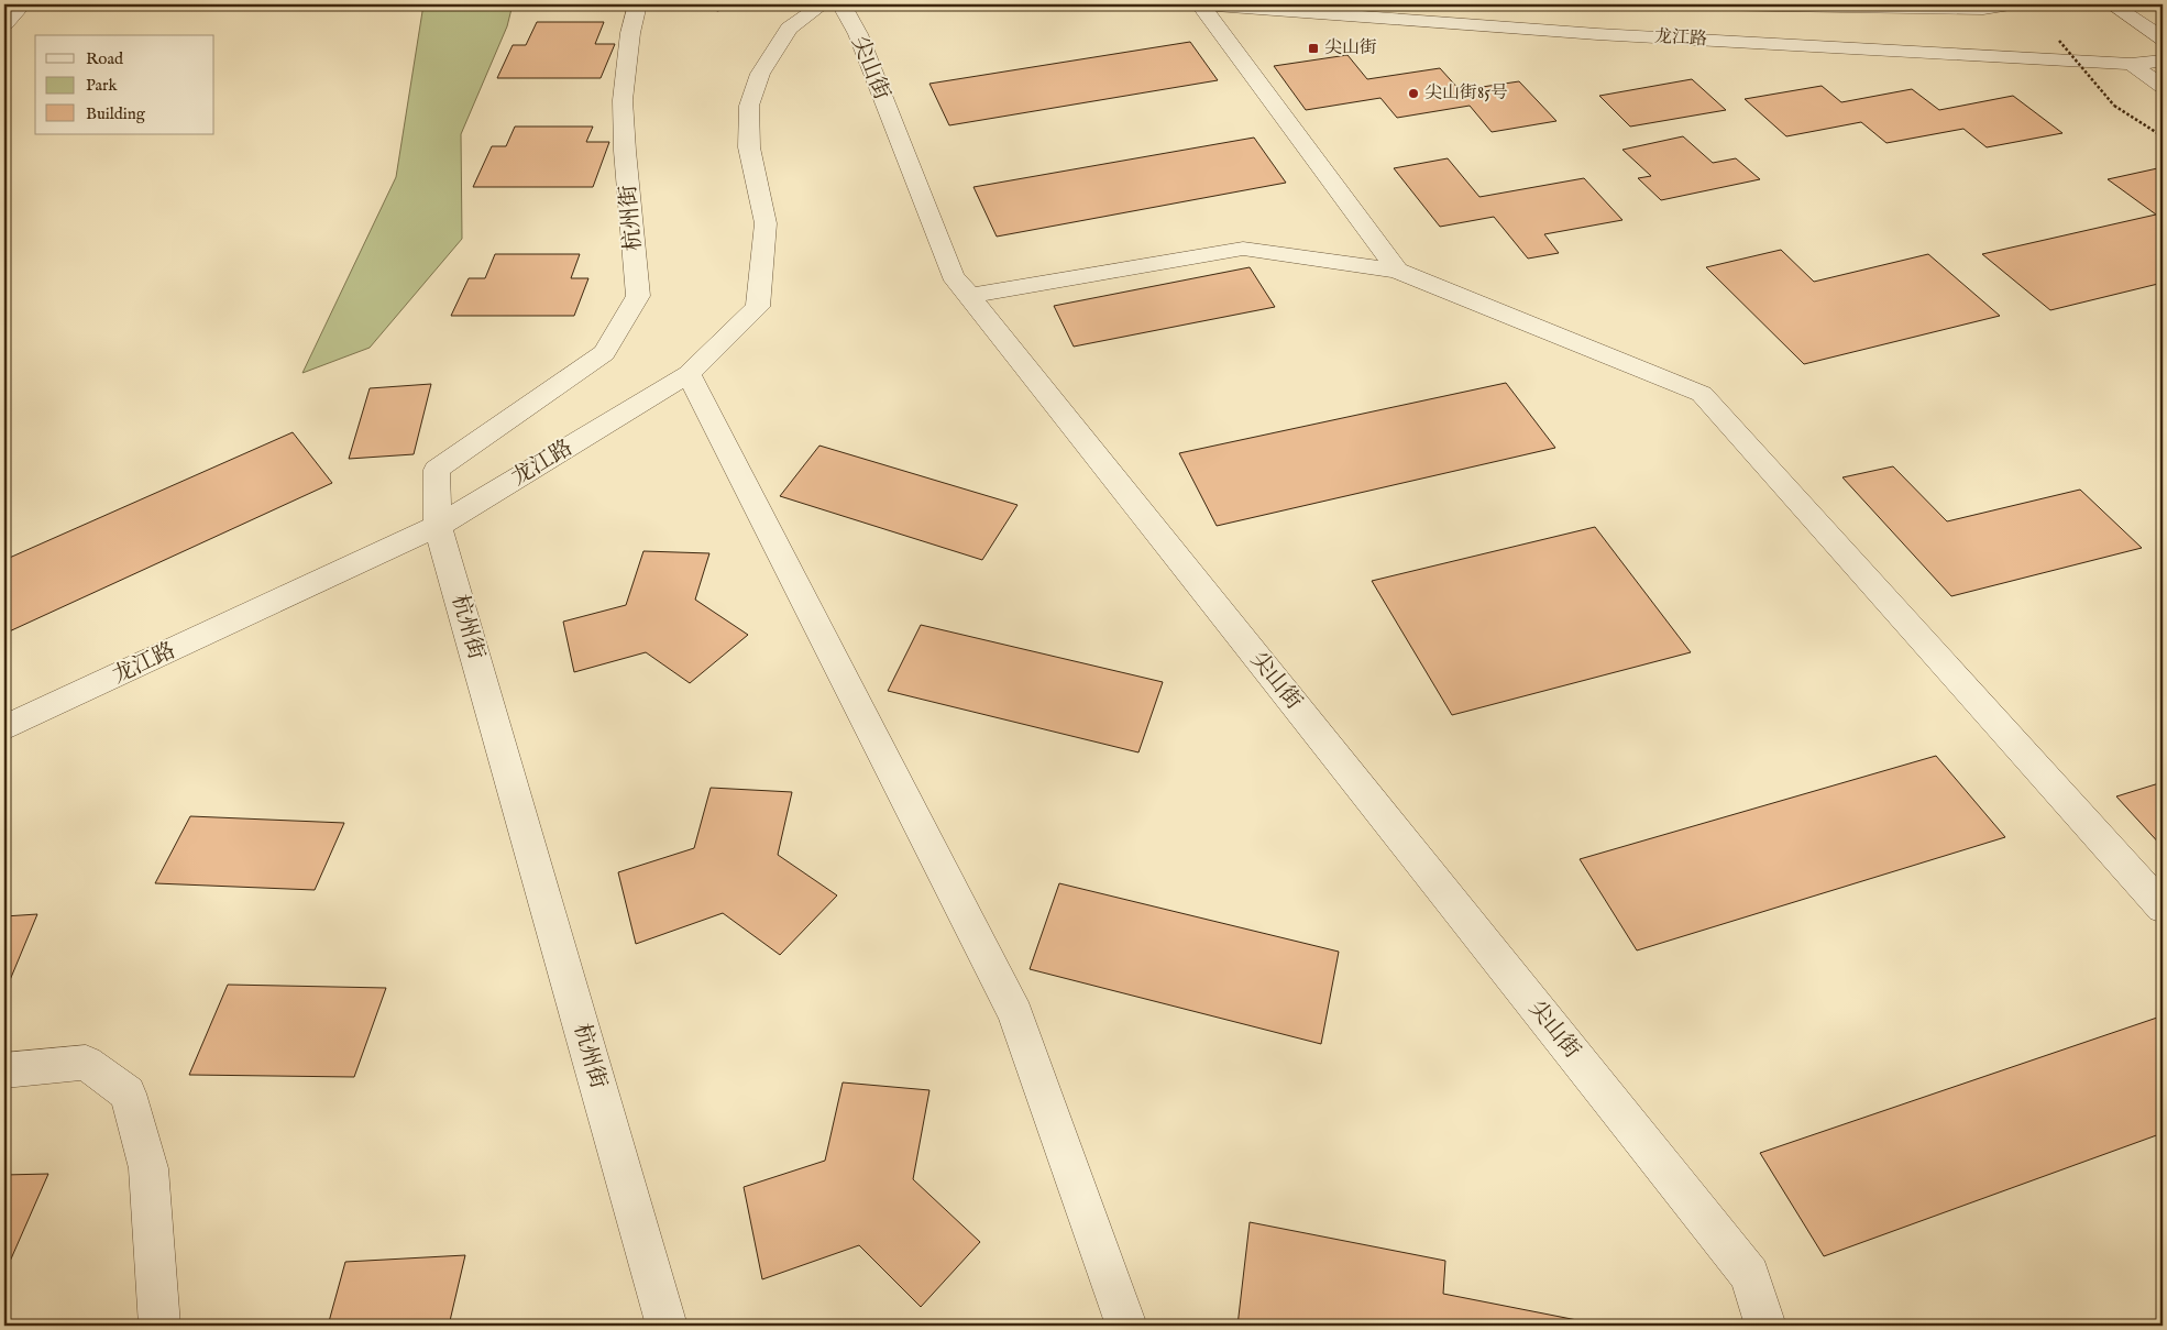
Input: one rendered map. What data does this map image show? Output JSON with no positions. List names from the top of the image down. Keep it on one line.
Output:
{"streets":{"street":["龙江路","尖山街","杭州街"]},"crossings":[["龙江路","杭州街"]],"places":{"transit":["尖山街"],"other":["尖山街85号"]},"legend":["Road","Park","Building"]}
